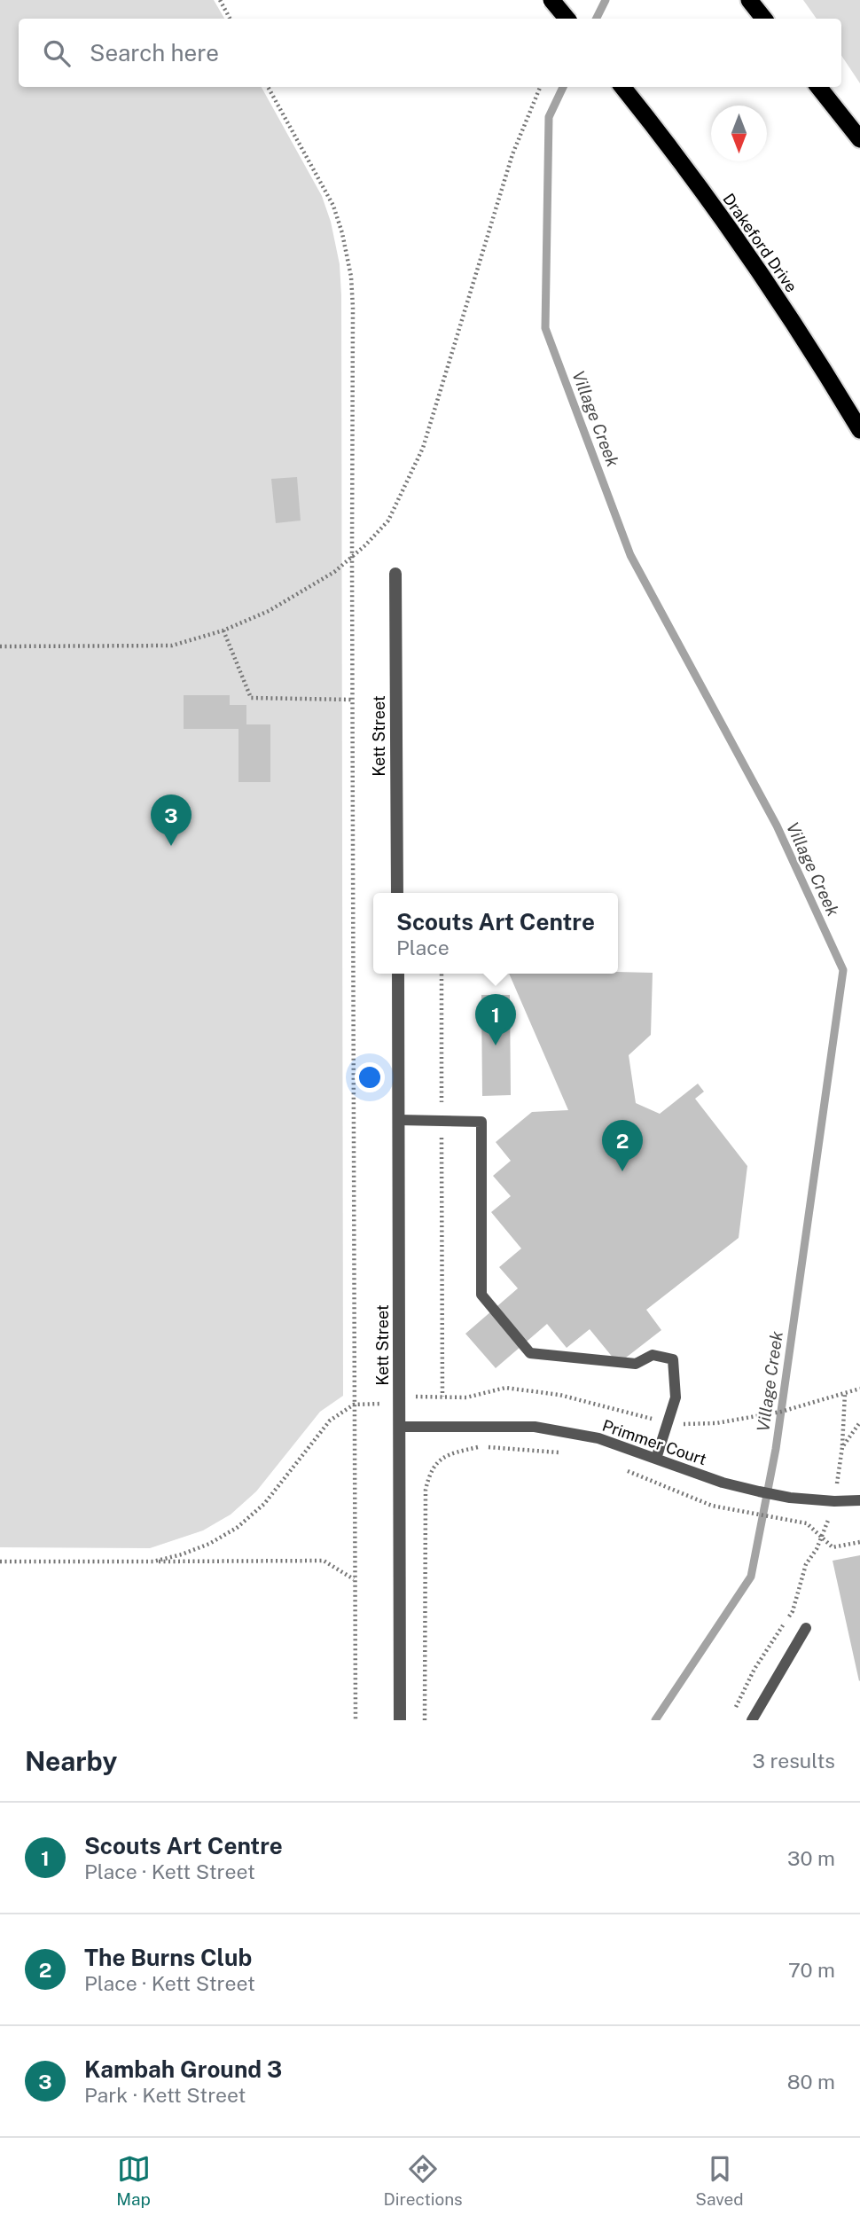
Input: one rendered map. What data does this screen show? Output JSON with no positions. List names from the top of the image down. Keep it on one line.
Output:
{"streets":{"highway":["Drakeford Drive"],"street":["Kett Street"],"lane":["Primmer Court"]},"crossings":[["Kett Street","Primmer Court"]],"water":["Village Creek"],"north":"bottom","page":{"search":"Search here","pins":["3","1","2"],"popup":["Scouts Art Centre","Place"],"heading":["Nearby","3 results"],"list":[{"mark":"1","name":"Scouts Art Centre","note":"Place · Kett Street","value":"30 m"},{"mark":"2","name":"The Burns Club","note":"Place · Kett Street","value":"70 m"},{"mark":"3","name":"Kambah Ground 3","note":"Park · Kett Street","value":"80 m"}],"nav":["Map","Directions","Saved"]}}
